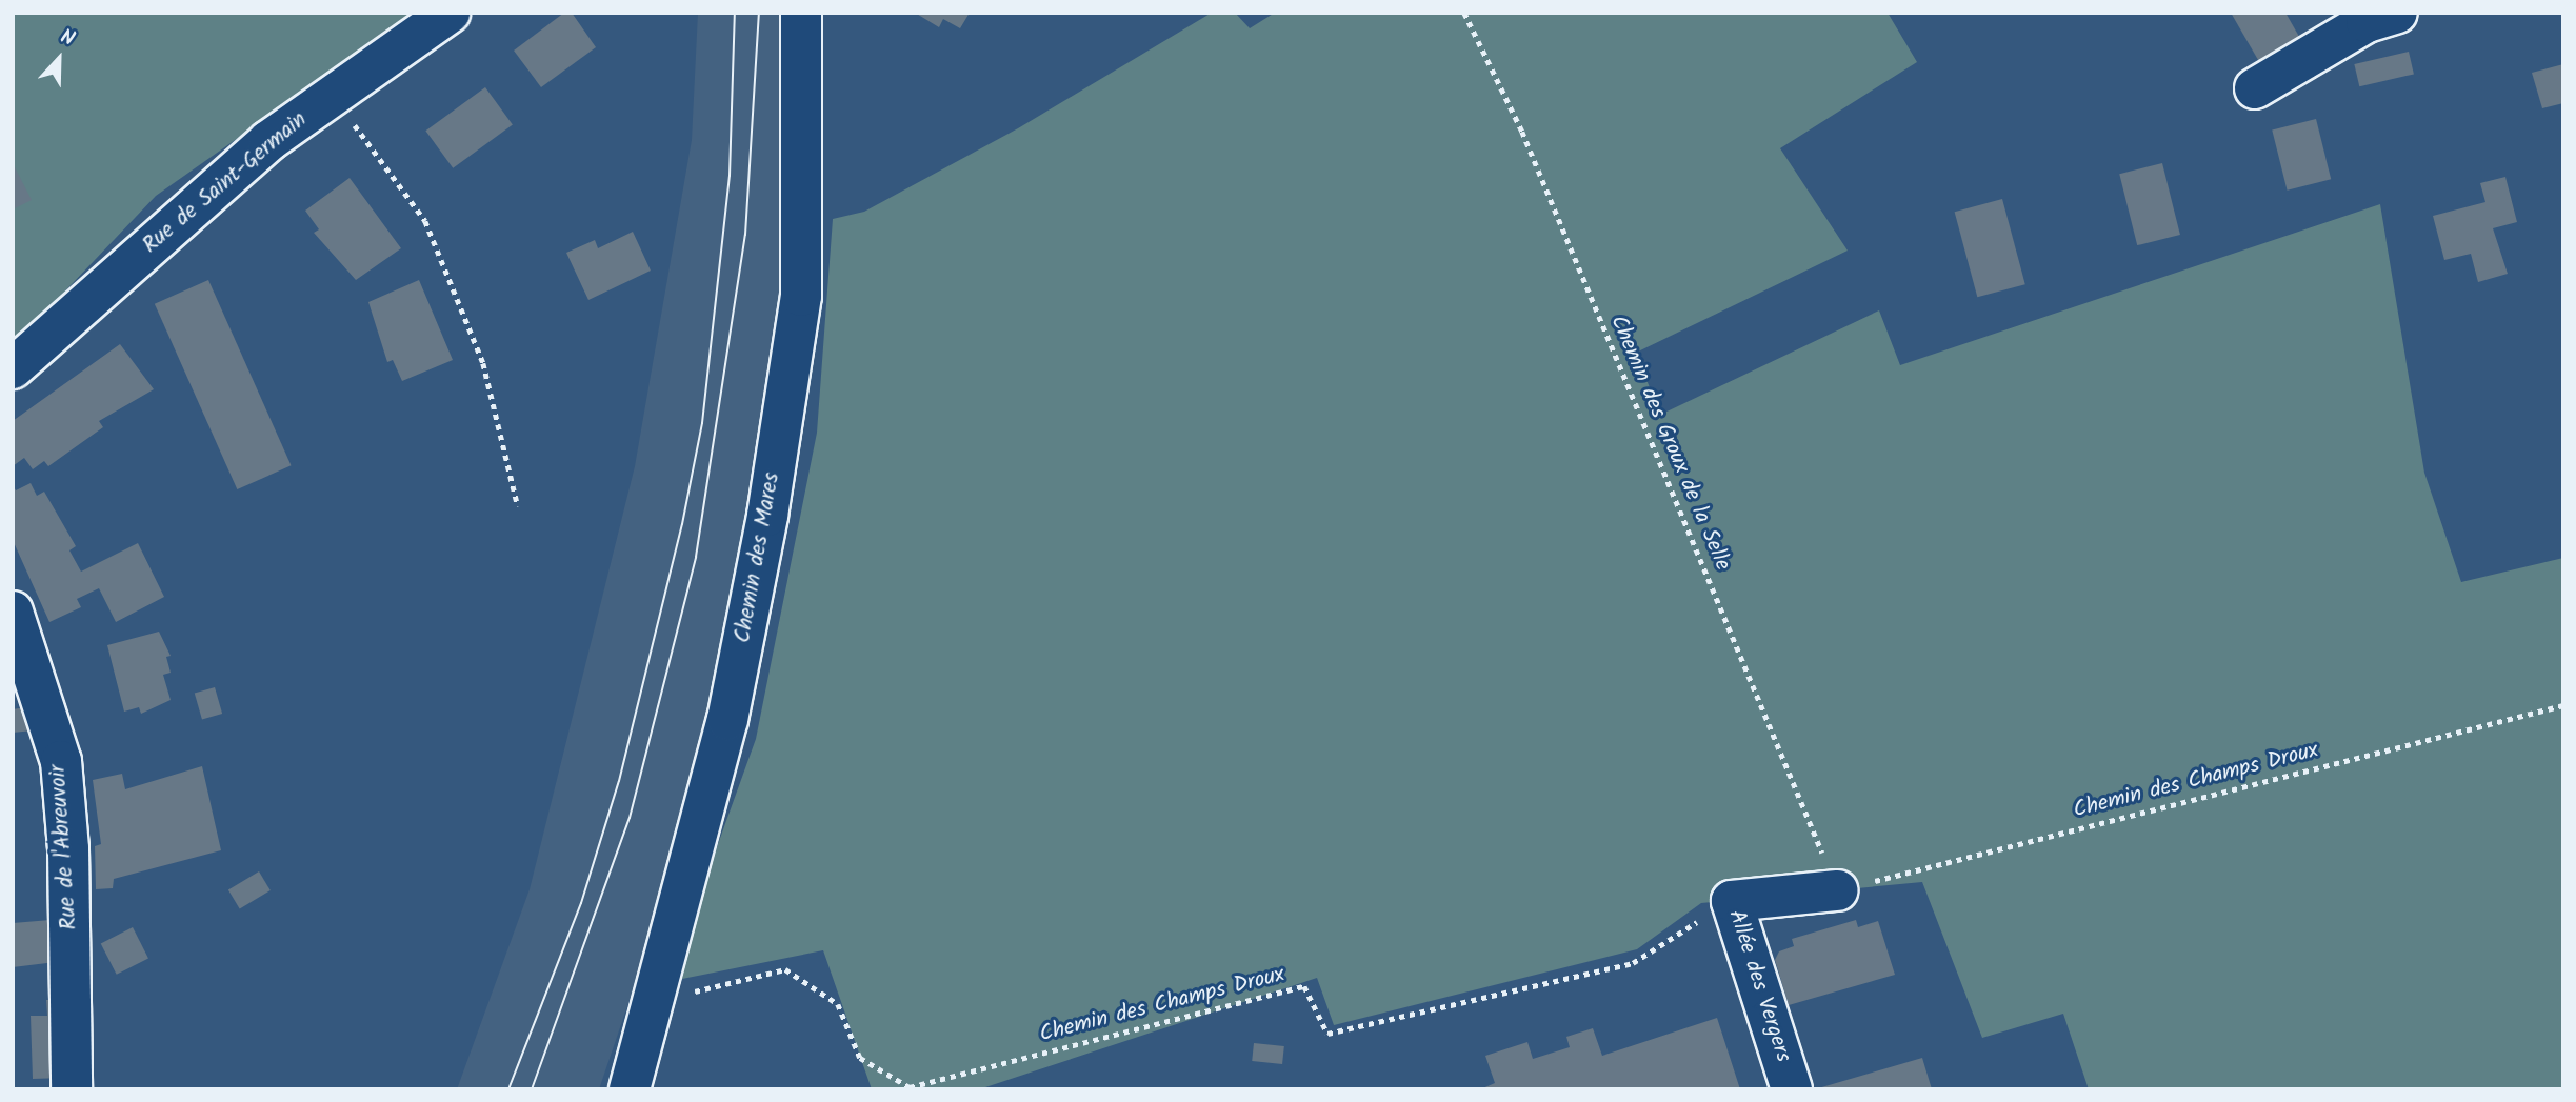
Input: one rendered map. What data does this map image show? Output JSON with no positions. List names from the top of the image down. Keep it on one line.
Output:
{"streets":{"street":["Rue de Saint-Germain","Chemin des Mares","Rue de l'Abreuvoir","Allée des Vergers"],"path":["Chemin des Groux de la Selle","Chemin des Champs Droux"]},"crossings":[["Chemin des Groux de la Selle","Chemin des Champs Droux"],["Chemin des Groux de la Selle","Allée des Vergers"],["Chemin des Mares","Chemin des Champs Droux"],["Chemin des Champs Droux","Allée des Vergers"]],"north":"top"}
